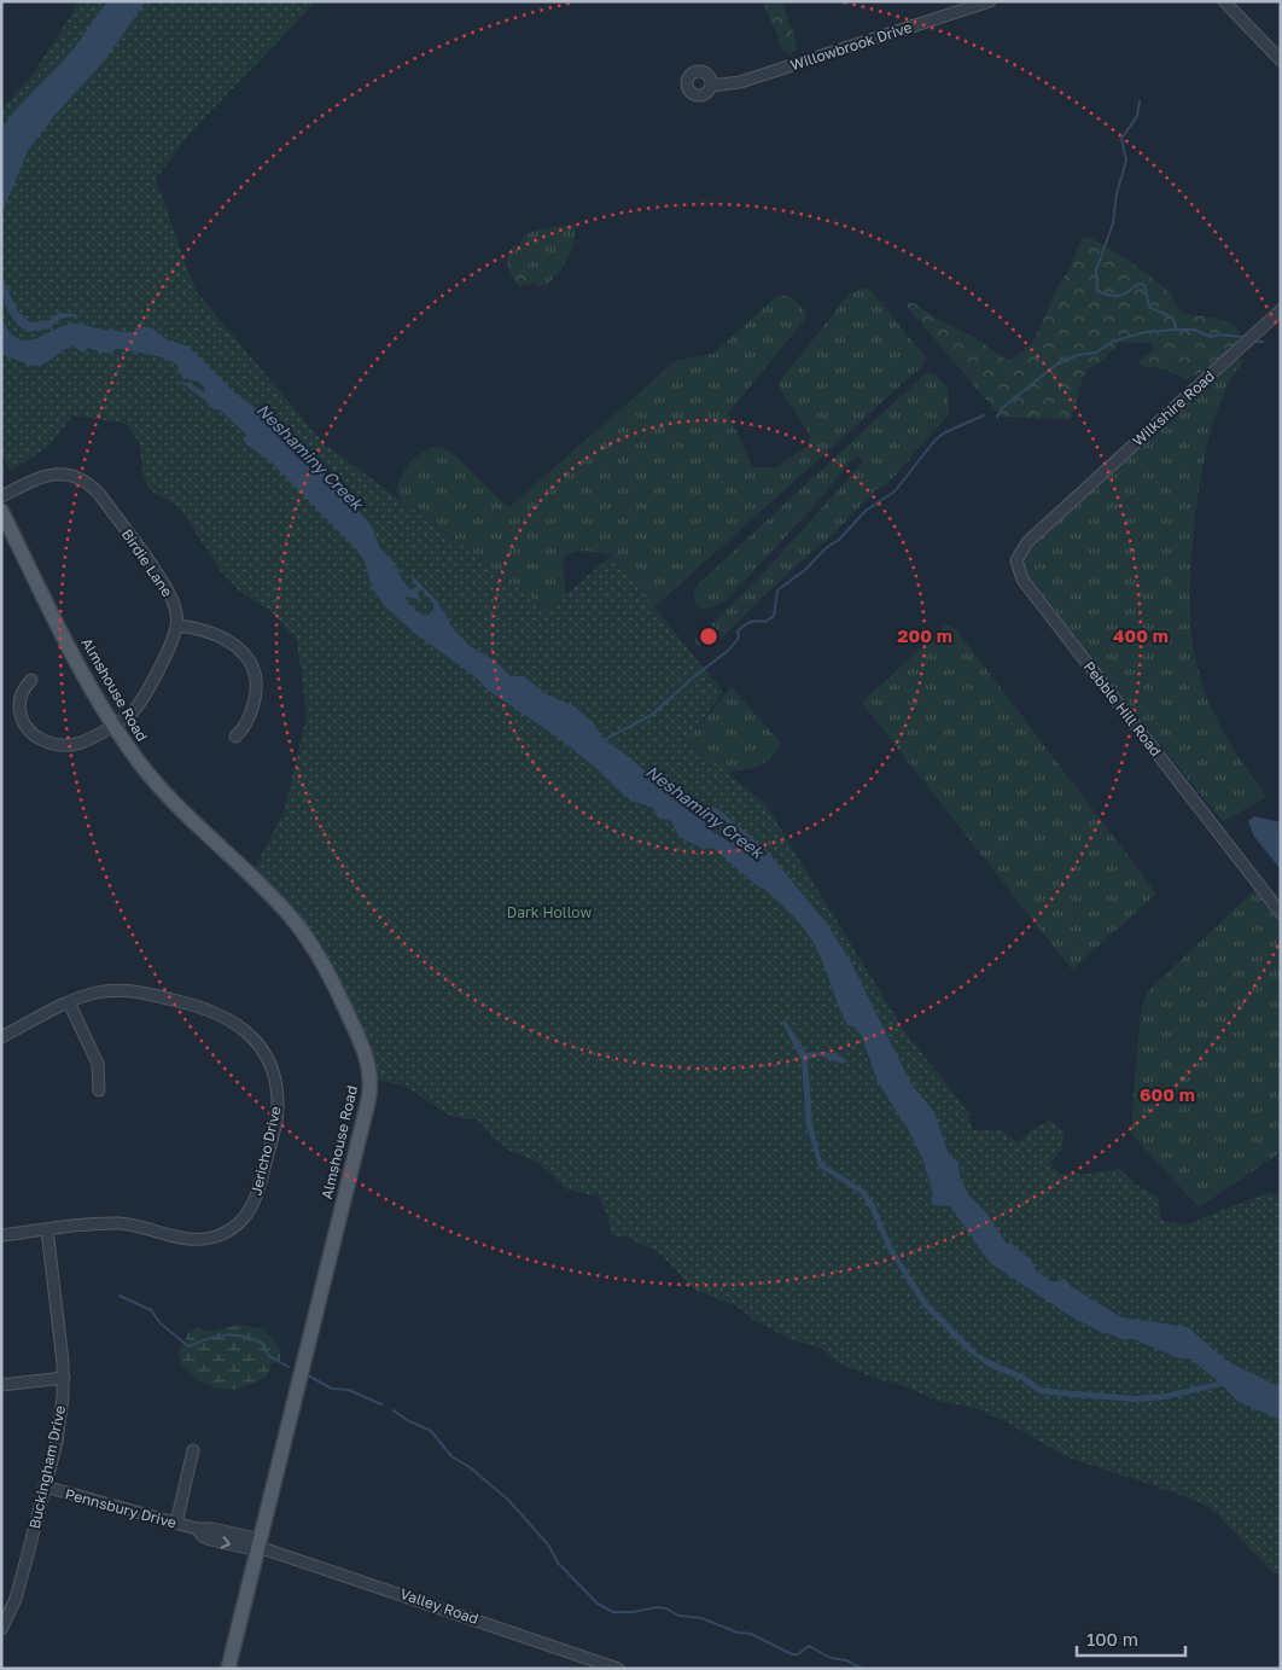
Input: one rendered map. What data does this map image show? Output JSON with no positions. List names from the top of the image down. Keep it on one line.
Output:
{"streets":{"main road":["Almshouse Road"],"street":["Willowbrook Drive","Wilkshire Road","Birdie Lane","Pebble Hill Road","Jericho Drive","Buckingham Drive","Pennsbury Drive","Valley Road"]},"crossings":[["Wilkshire Road","Pebble Hill Road"],["Almshouse Road","Pennsbury Drive"],["Almshouse Road","Valley Road"],["Jericho Drive","Buckingham Drive"],["Buckingham Drive","Pennsbury Drive"],["Pennsbury Drive","Valley Road"]],"water":["Neshaminy Creek"],"parks":["Dark Hollow"],"scale_bar":"100 m","rings":["200 m","400 m","600 m"]}
